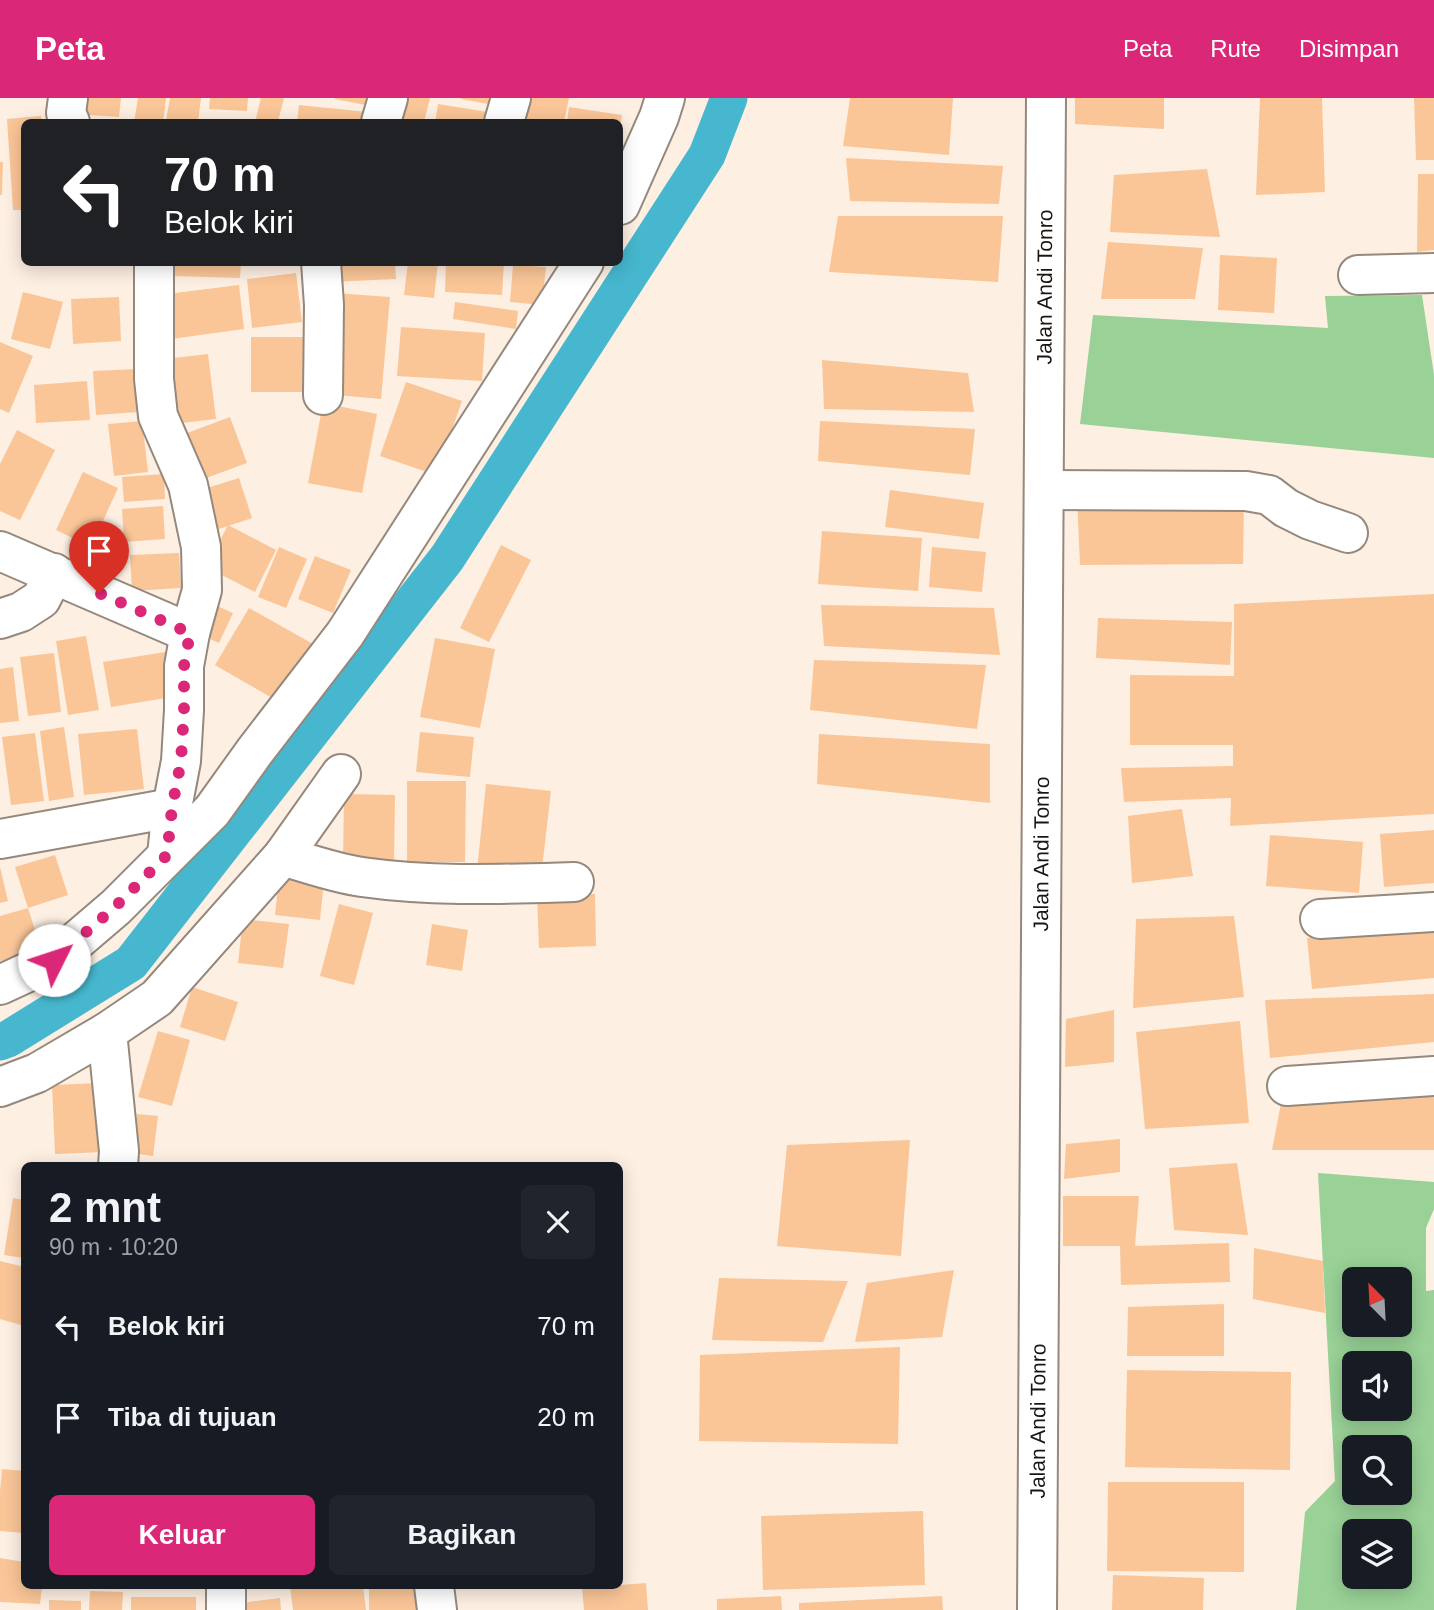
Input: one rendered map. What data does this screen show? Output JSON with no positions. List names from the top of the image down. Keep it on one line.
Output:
{"streets":{"street":["Jalan Andi Tonro"]},"north":"top left","page":{"header":"Peta","nav":["Peta","Rute","Disimpan"],"turn":["70 m","Belok kiri"],"heading":["2 mnt","90 m · 10:20"],"list":[{"name":"Belok kiri","value":"70 m"},{"name":"Tiba di tujuan","value":"20 m"}],"buttons":["Keluar","Bagikan"]}}
